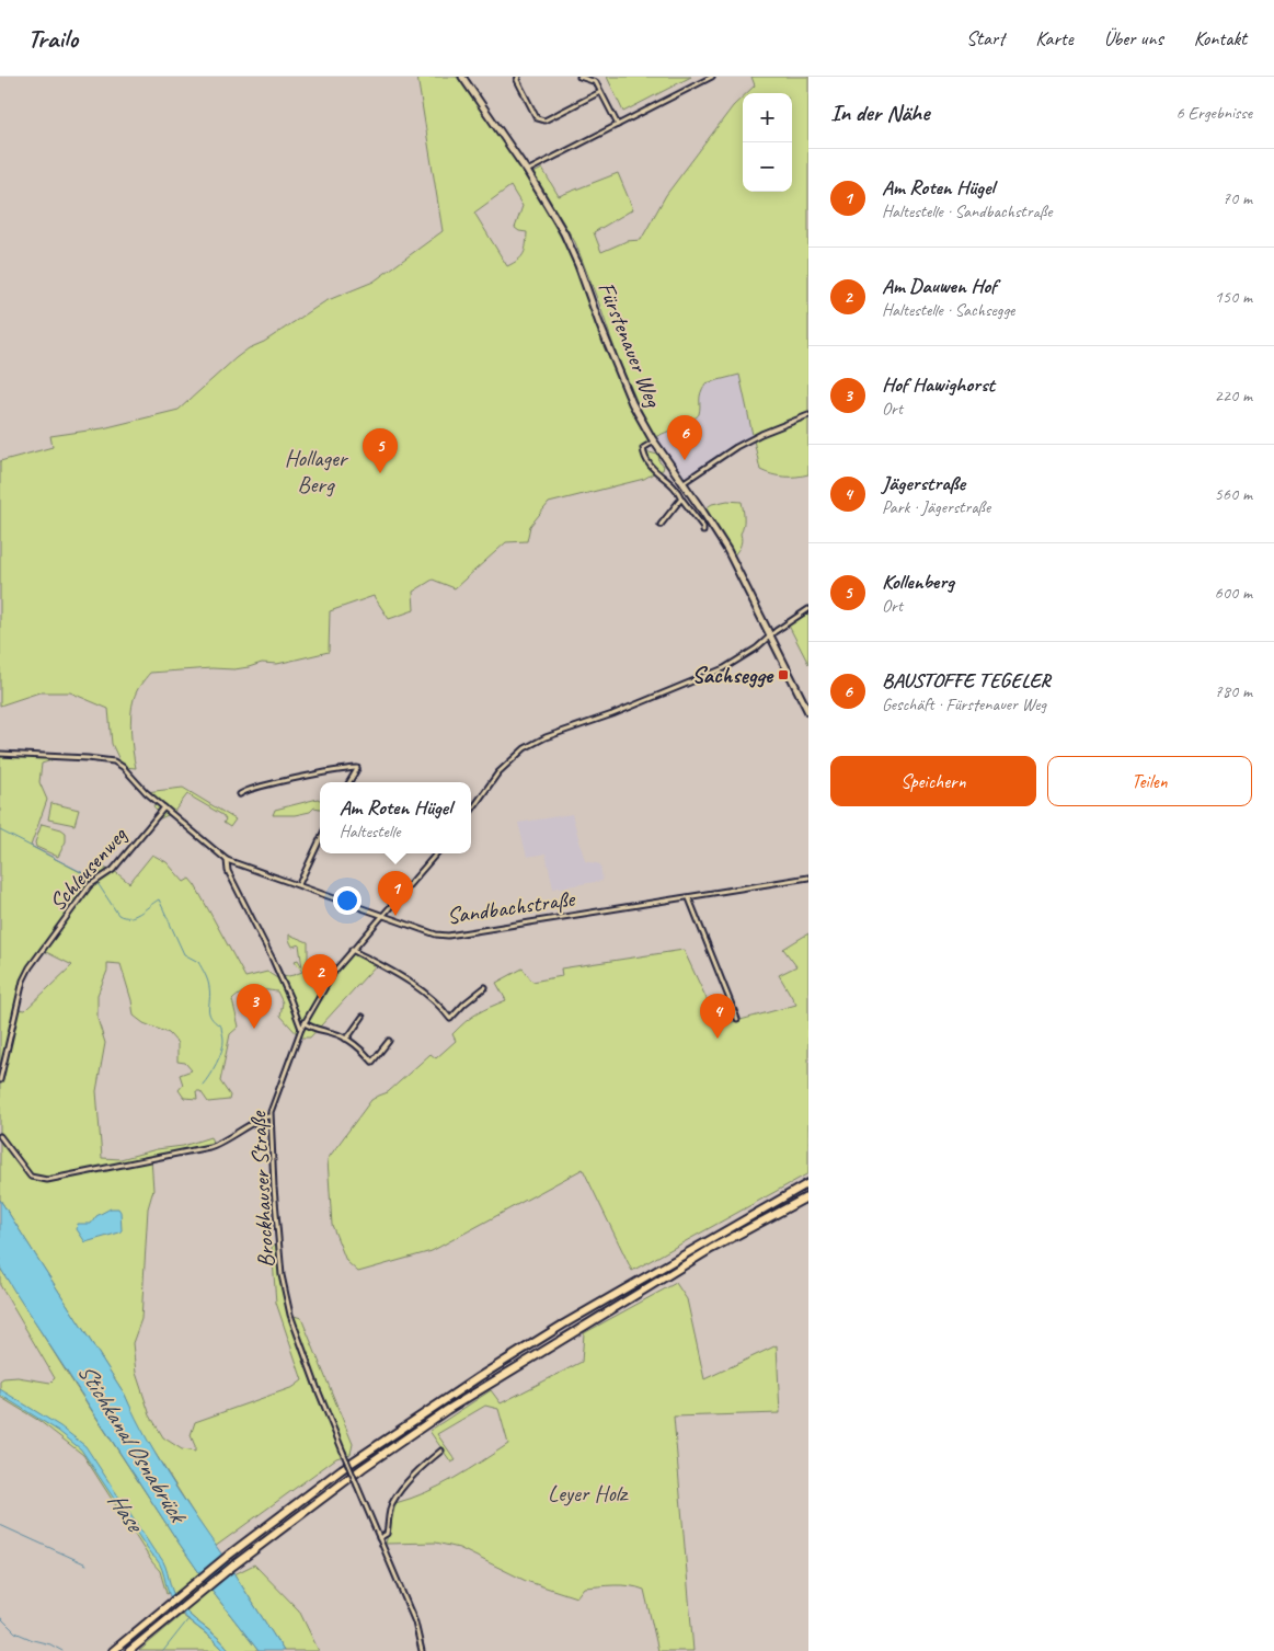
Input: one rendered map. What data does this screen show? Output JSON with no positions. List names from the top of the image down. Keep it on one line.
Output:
{"streets":{"street":["Fürstenauer Weg","Schleusenweg","Sandbachstraße","Brockhauser Straße"]},"water":["Stichkanal Osnabrück","Hase"],"parks":["Hollager Berg","Leyer Holz"],"places":{"transit":["Sachsegge"]},"page":{"header":"Trailo","nav":["Start","Karte","Über uns","Kontakt"],"heading":["In der Nähe","6 Ergebnisse"],"map_buttons":["+","−"],"list":[{"mark":"1","name":"Am Roten Hügel","note":"Haltestelle · Sandbachstraße","value":"70 m"},{"mark":"2","name":"Am Dauwen Hof","note":"Haltestelle · Sachsegge","value":"150 m"},{"mark":"3","name":"Hof Hawighorst","note":"Ort","value":"220 m"},{"mark":"4","name":"Jägerstraße","note":"Park · Jägerstraße","value":"560 m"},{"mark":"5","name":"Kollenberg","note":"Ort","value":"600 m"},{"mark":"6","name":"BAUSTOFFE TEGELER","note":"Geschäft · Fürstenauer Weg","value":"780 m"}],"pins":["6","5","1","2","3","4"],"buttons":["Speichern","Teilen"],"popup":["Am Roten Hügel","Haltestelle"]}}
